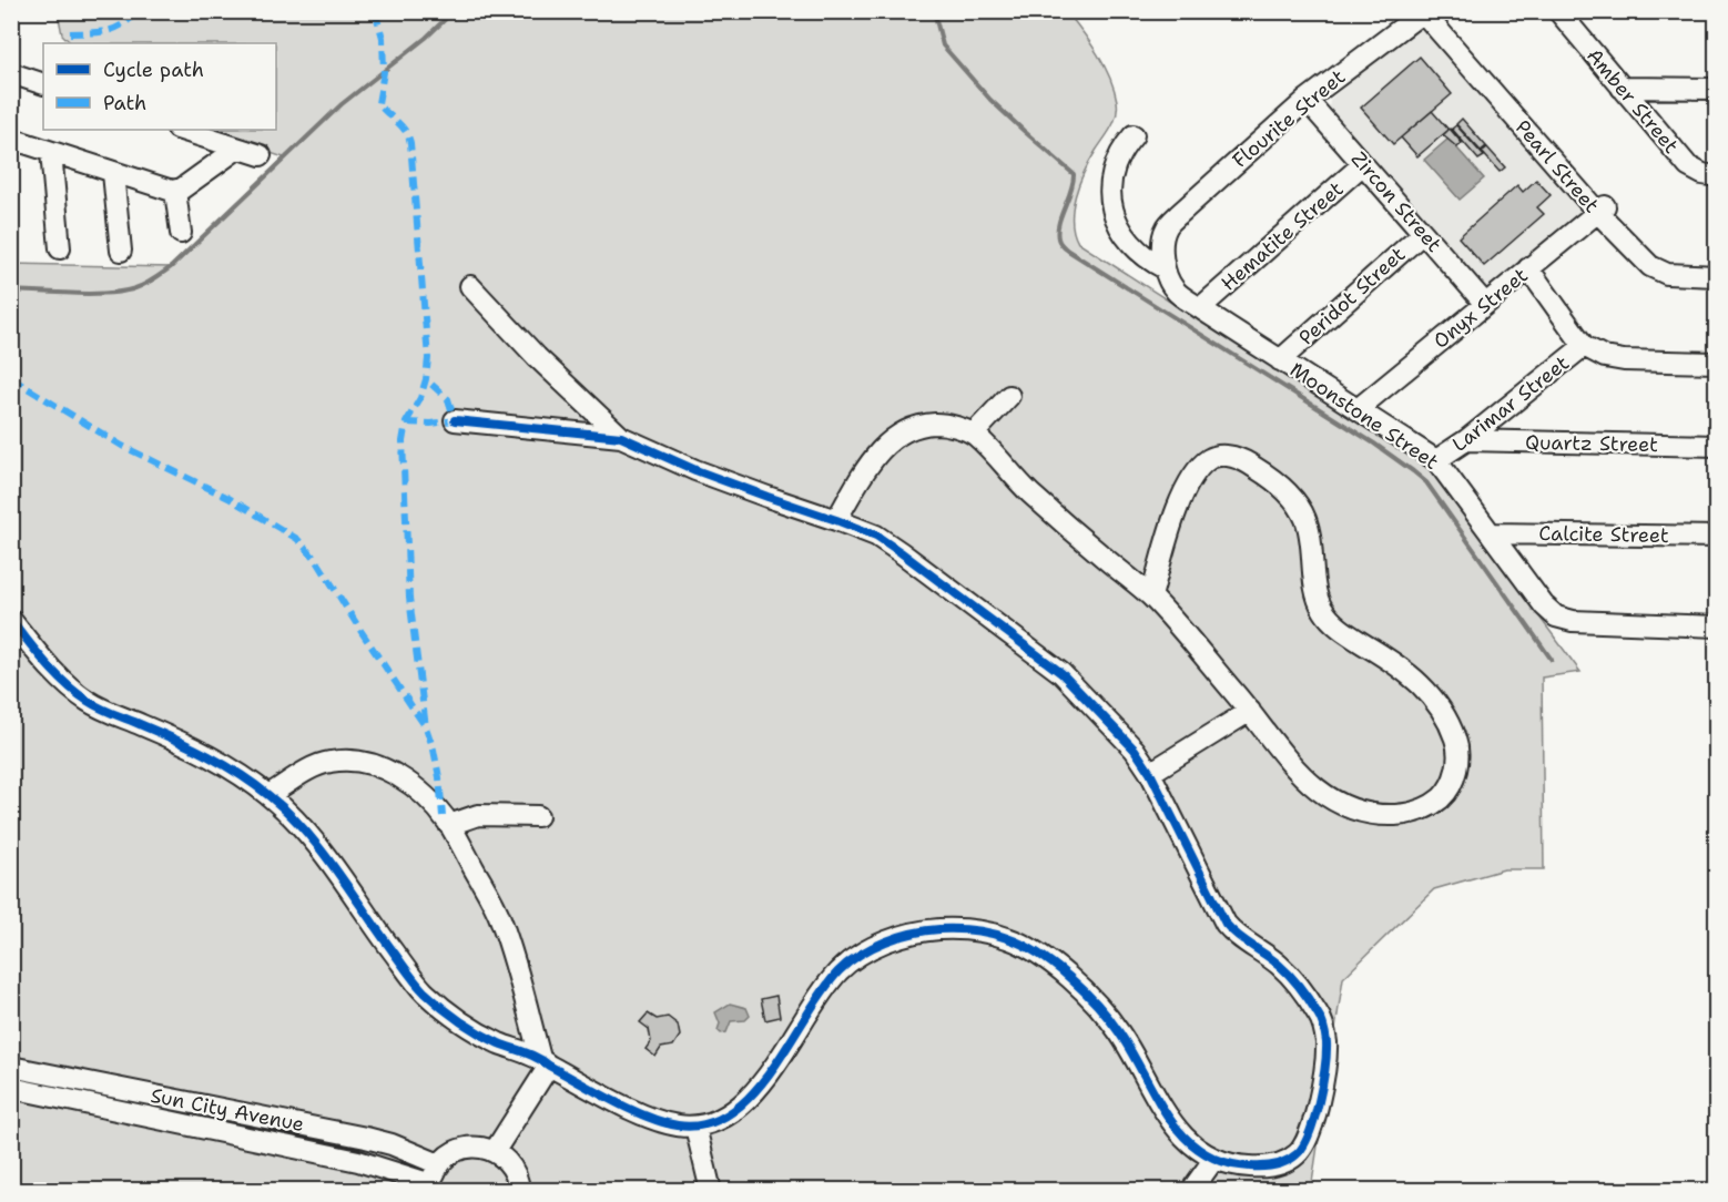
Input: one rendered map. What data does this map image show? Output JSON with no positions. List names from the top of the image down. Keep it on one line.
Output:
{"streets":{"street":["Amber Street","Flourite Street","Pearl Street","Zircon Street","Hematite Street","Peridot Street","Onyx Street","Larimar Street","Moonstone Street","Quartz Street","Calcite Street","Sun City Avenue"]},"crossings":[["Flourite Street","Pearl Street"],["Flourite Street","Zircon Street"],["Flourite Street","Moonstone Street"],["Pearl Street","Onyx Street"],["Zircon Street","Hematite Street"],["Zircon Street","Peridot Street"],["Zircon Street","Onyx Street"],["Hematite Street","Moonstone Street"],["Peridot Street","Moonstone Street"],["Onyx Street","Moonstone Street"],["Larimar Street","Moonstone Street"],["Larimar Street","Quartz Street"],["Moonstone Street","Calcite Street"]],"legend":["Cycle path","Path"]}
